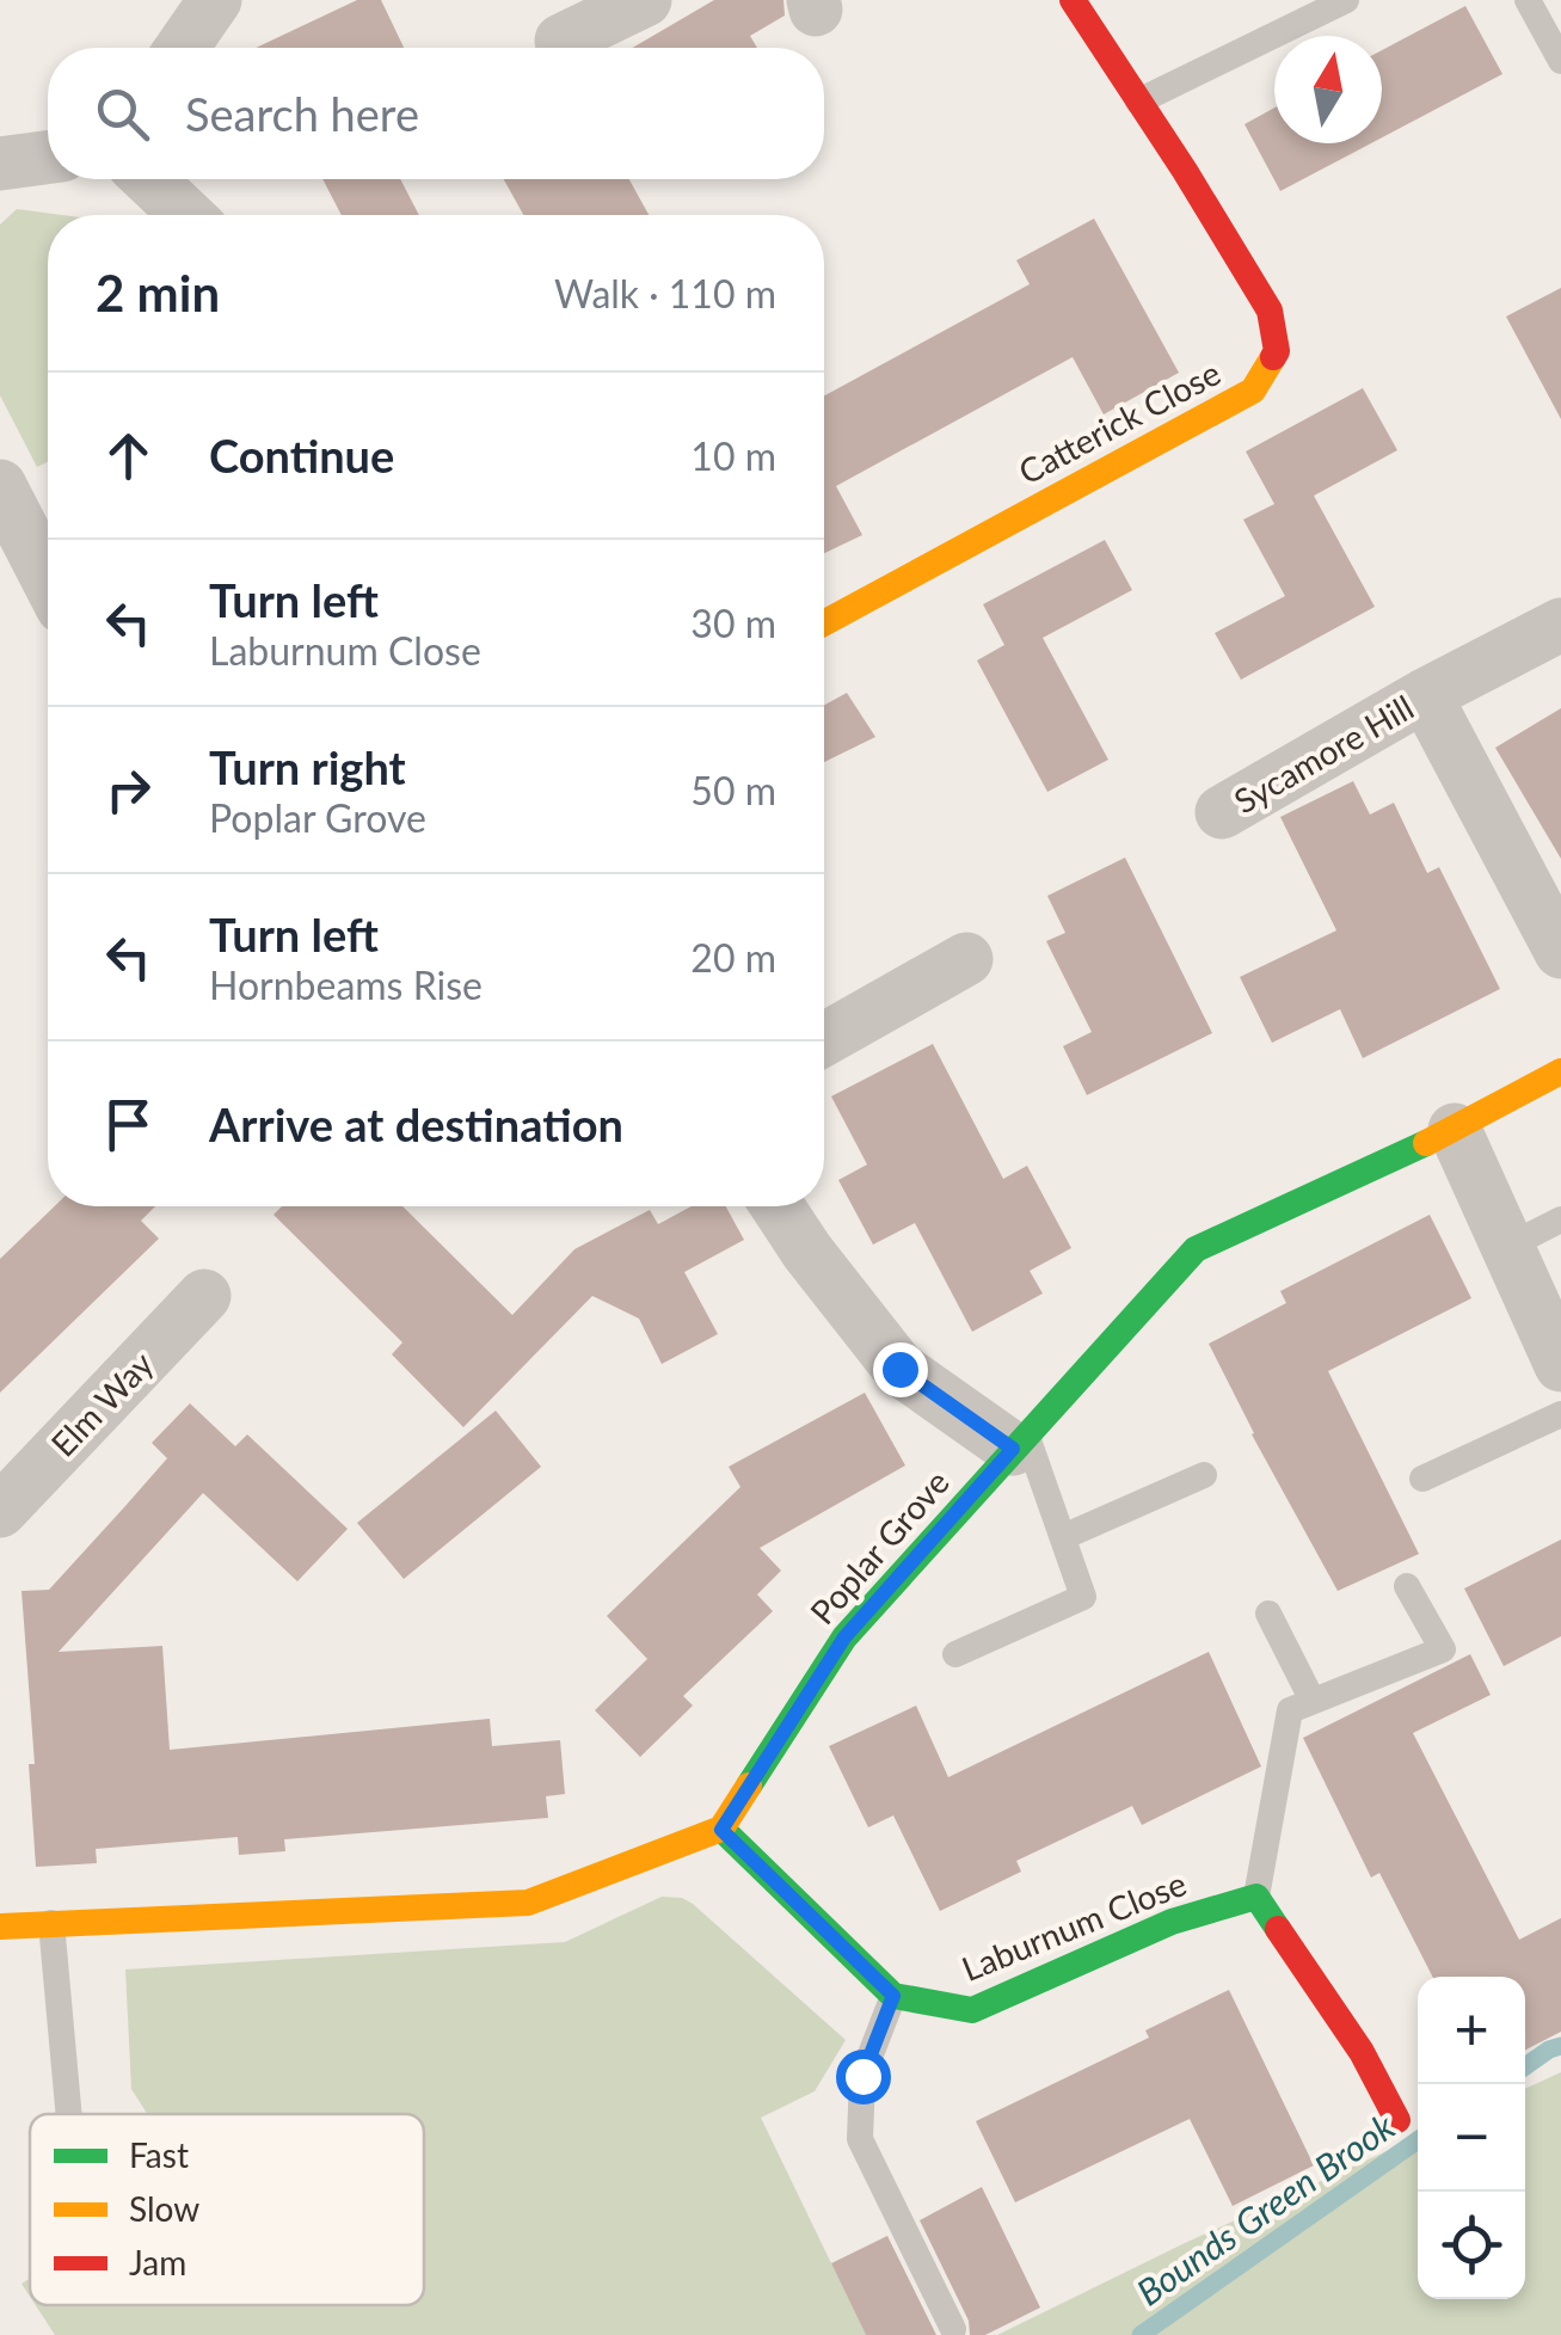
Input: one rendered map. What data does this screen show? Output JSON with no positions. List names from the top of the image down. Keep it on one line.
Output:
{"streets":{"street":["Catterick Close","Sycamore Hill","Elm Way","Poplar Grove","Laburnum Close"]},"water":["Bounds Green Brook"],"legend":["Fast","Slow","Jam"],"north":"top","page":{"search":"Search here","heading":["2 min","Walk · 110 m"],"list":[["Continue","10 m"],["Turn left","Laburnum Close","30 m"],["Turn right","Poplar Grove","50 m"],["Turn left","Hornbeams Rise","20 m"],"Arrive at destination"],"map_buttons":["+","−"]}}
